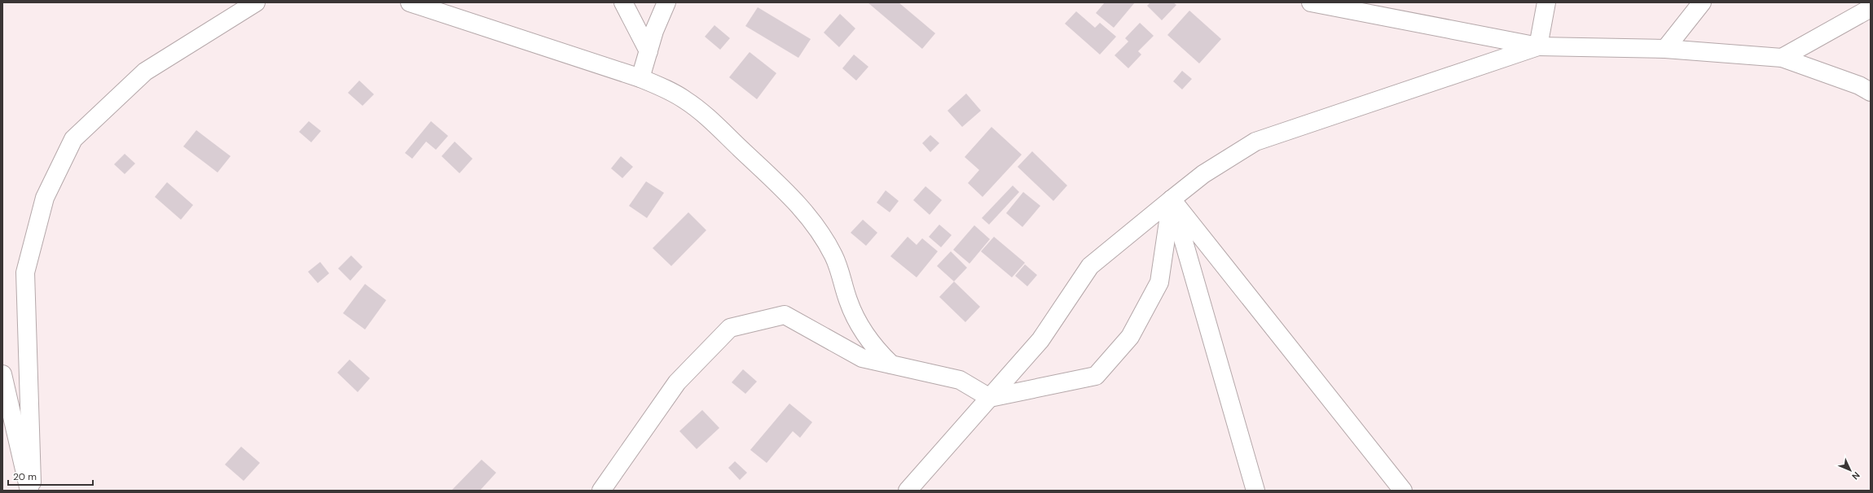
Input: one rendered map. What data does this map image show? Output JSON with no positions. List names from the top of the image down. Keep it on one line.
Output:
{"scale_bar":"20 m","north":"bottom right"}
